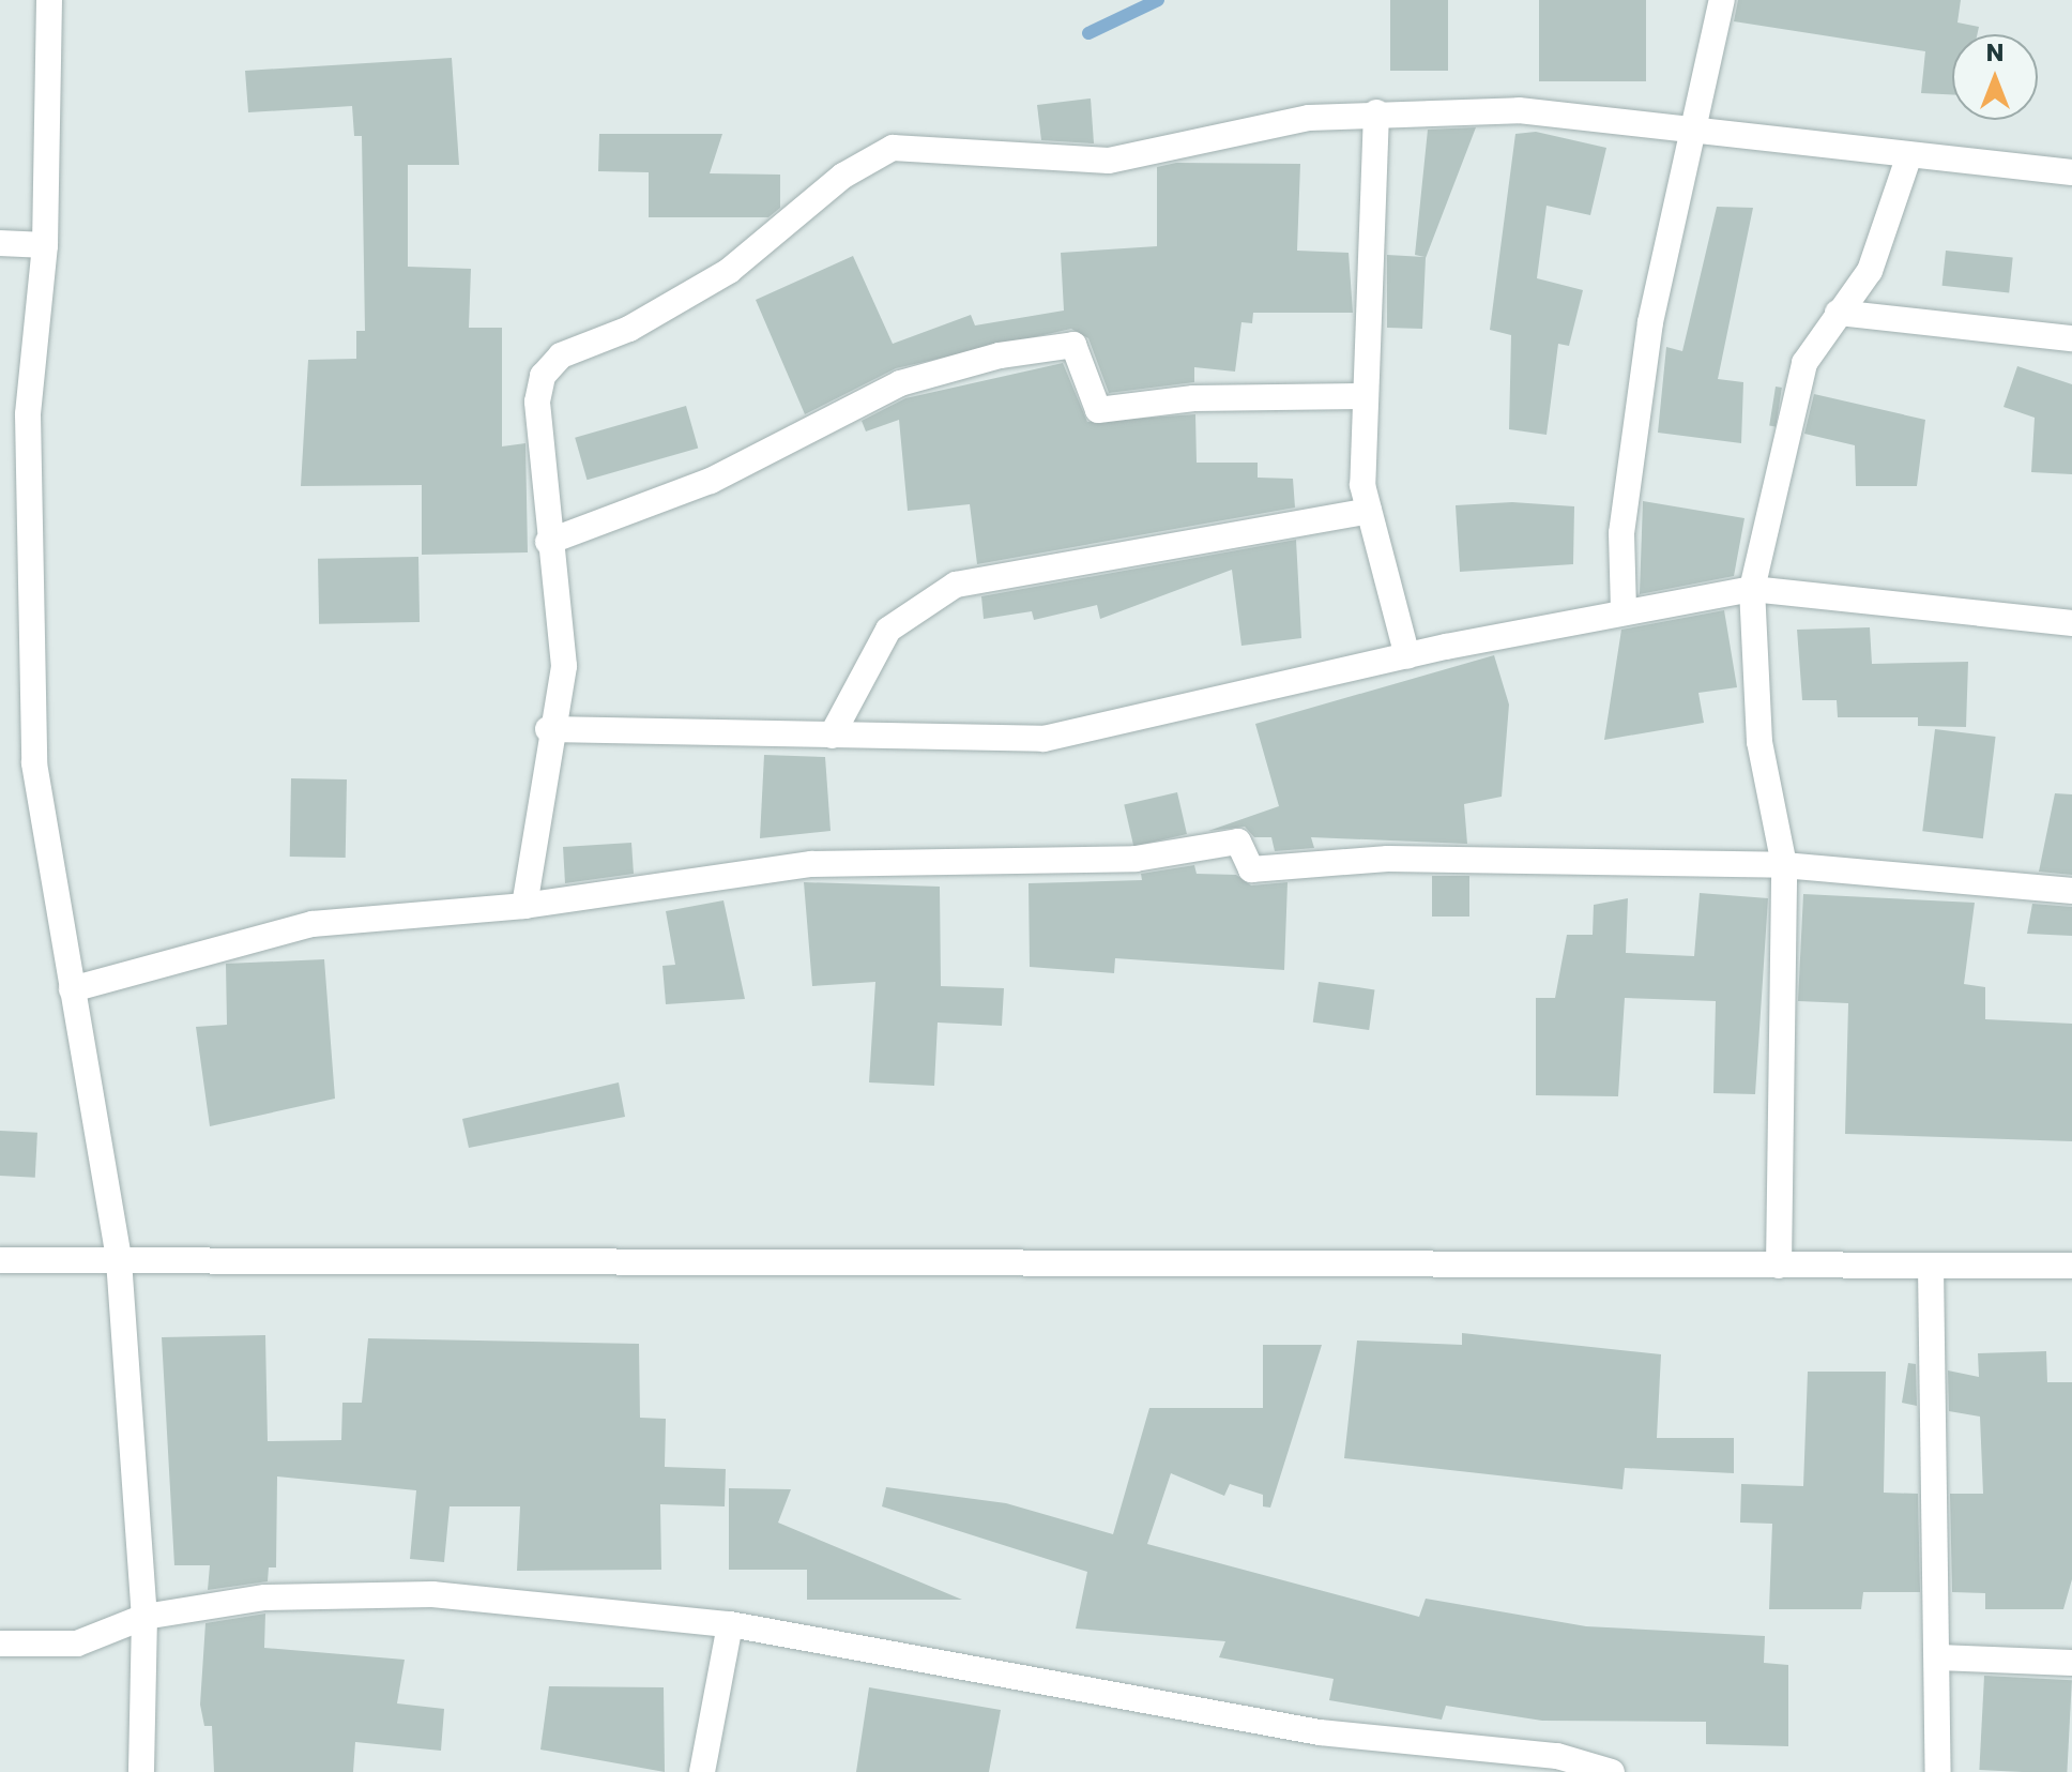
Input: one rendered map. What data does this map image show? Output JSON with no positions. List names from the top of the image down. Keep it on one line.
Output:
{"north":"top"}
